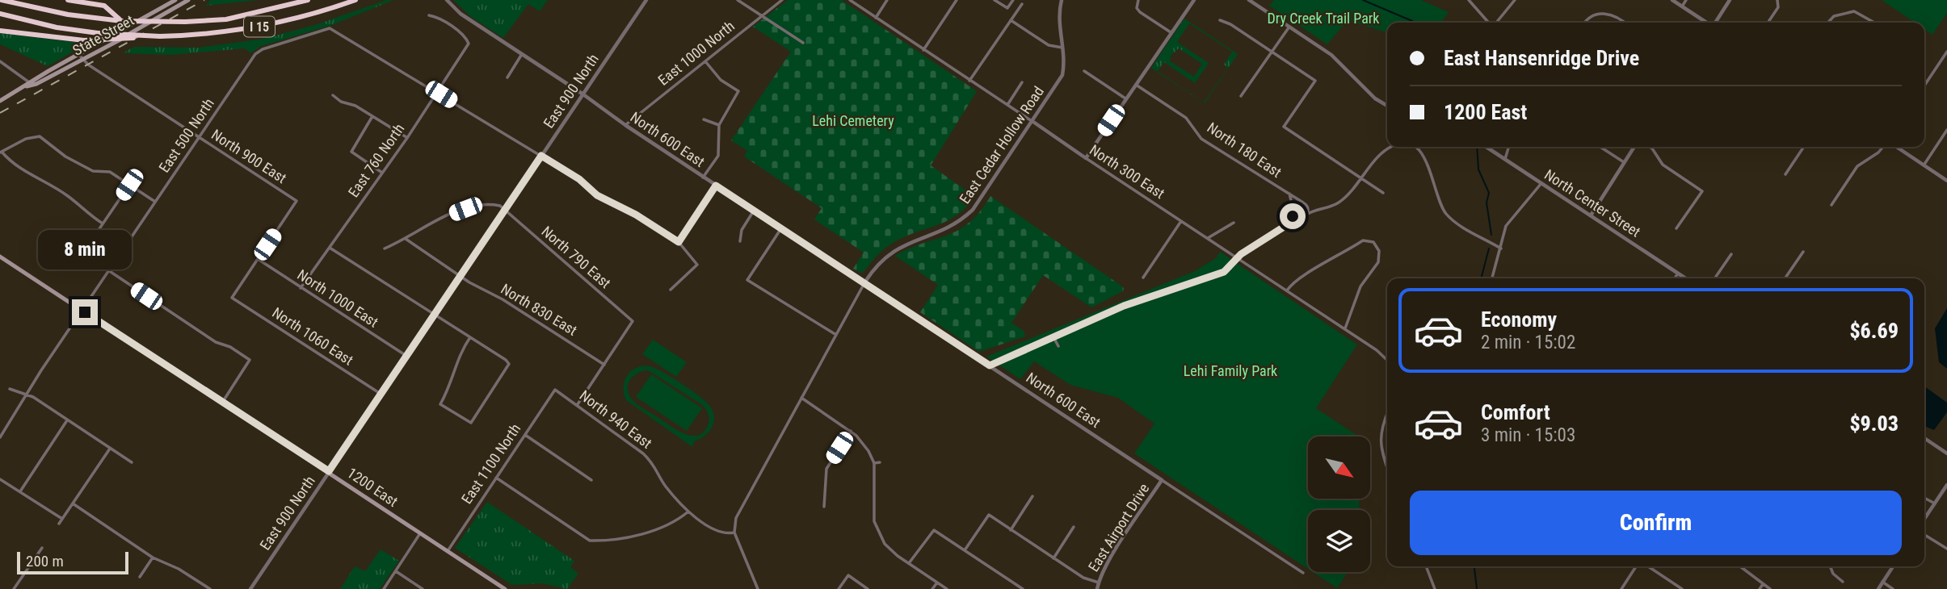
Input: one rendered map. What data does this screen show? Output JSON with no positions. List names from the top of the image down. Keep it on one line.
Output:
{"streets":{"highway":["I 15"],"main road":["State Street","1200 East"],"street":["East 1000 North","East 900 North","East 500 North","North 600 East","East Cedar Hollow Road","North 180 East","North 900 East","East 760 North","North 300 East","North Center Street","North 790 East","North 1000 East","North 830 East","North 1060 East","North 940 East","East 1100 North","East Airport Drive"]},"crossings":[["State Street","North 900 East"],["East 1000 North","North 600 East"],["East 900 North","North 600 East"],["East 900 North","North 790 East"],["East 900 North","North 1000 East"],["East 900 North","North 830 East"],["East 900 North","North 1060 East"],["East 900 North","1200 East"],["East 500 North","North 900 East"],["East 500 North","East 760 North"],["East 500 North","1200 East"],["North 600 East","East Cedar Hollow Road"],["North 600 East","East Airport Drive"],["East Cedar Hollow Road","North 300 East"],["North 900 East","North 1000 East"],["North 900 East","North 1060 East"],["East 760 North","North 1000 East"],["North 790 East","North 830 East"],["North 1000 East","North 1060 East"],["North 940 East","East 1100 North"],["East 1100 North","1200 East"]],"parks":["Dry Creek Trail Park","Lehi Cemetery","Lehi Family Park"],"scale_bar":"200 m","north":"bottom right","page":{"banner":["East Hansenridge Drive","1200 East"],"bubble":"8 min","list":[{"name":"Economy","note":"2 min · 15:02","value":"$6.69"},{"name":"Comfort","note":"3 min · 15:03","value":"$9.03"}],"buttons":"Confirm","scale":"200 m"}}
